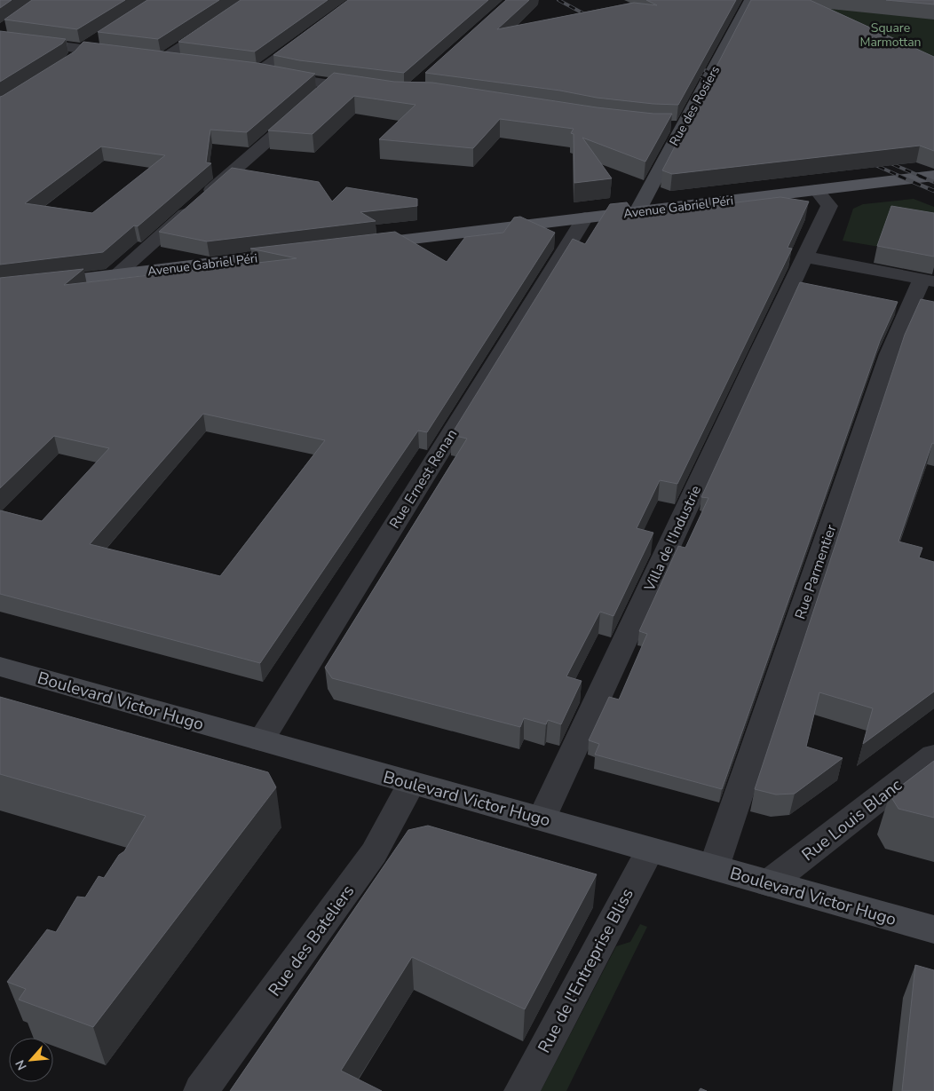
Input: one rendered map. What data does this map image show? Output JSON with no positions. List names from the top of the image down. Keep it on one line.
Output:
{"streets":{"main road":["Avenue Gabriel Péri"],"street":["Rue des Rosiers","Rue Ernest Renan","Villa de l'Industrie","Rue Parmentier","Boulevard Victor Hugo","Rue Louis Blanc","Rue des Bateliers","Rue de l'Entreprise Bliss"]},"crossings":[["Rue des Rosiers","Avenue Gabriel Péri"],["Avenue Gabriel Péri","Rue Ernest Renan"],["Avenue Gabriel Péri","Villa de l'Industrie"],["Rue Ernest Renan","Boulevard Victor Hugo"],["Villa de l'Industrie","Boulevard Victor Hugo"],["Rue Parmentier","Boulevard Victor Hugo"],["Boulevard Victor Hugo","Rue Louis Blanc"],["Boulevard Victor Hugo","Rue des Bateliers"],["Boulevard Victor Hugo","Rue de l'Entreprise Bliss"]],"parks":["Square Marmottan"],"north":"bottom left"}
